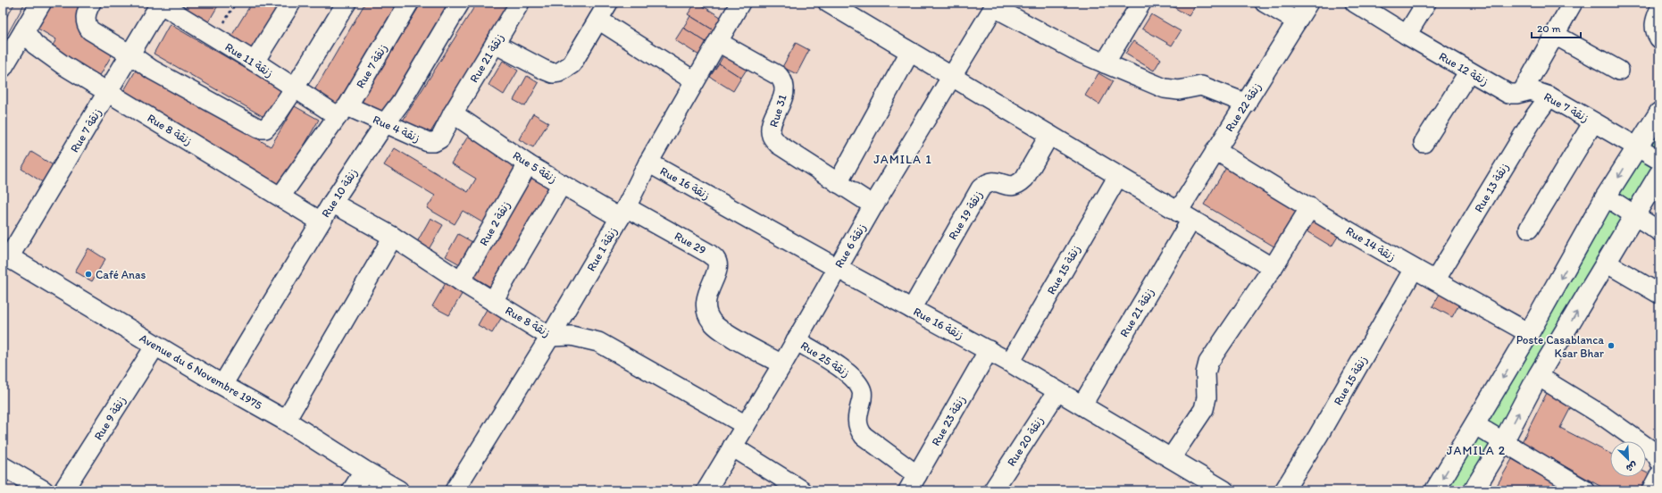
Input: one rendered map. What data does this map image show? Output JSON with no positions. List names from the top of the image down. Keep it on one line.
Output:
{"streets":{"street":["Rue 21 زنقة","Rue 11 زنقة","Rue 7 زنقة","Rue 12 زنقة","Rue 22 زنقة","Rue 31","Rue 4 زنقة","Rue 8 زنقة","Rue 5 زنقة","Rue 16 زنقة","Rue 13 زنقة","Rue 10 زنقة","Rue 19 زنقة","Rue 2 زنقة","Rue 29","Rue 14 زنقة","Rue 6 زنقة","Rue 1 زنقة","Rue 15 زنقة","Rue 25 زنقة","Avenue du 6 Novembre 1975","Rue 9 زنقة","Rue 23 زنقة","Rue 20 زنقة"]},"crossings":[["Rue 21 زنقة","Rue 22 زنقة"],["Rue 21 زنقة","Rue 4 زنقة"],["Rue 21 زنقة","Rue 5 زنقة"],["Rue 21 زنقة","Rue 16 زنقة"],["Rue 11 زنقة","Rue 7 زنقة"],["Rue 11 زنقة","Rue 4 زنقة"],["Rue 7 زنقة","Rue 12 زنقة"],["Rue 7 زنقة","Rue 4 زنقة"],["Rue 7 زنقة","Rue 8 زنقة"],["Rue 7 زنقة","Rue 13 زنقة"],["Rue 7 زنقة","Avenue du 6 Novembre 1975"],["Rue 22 زنقة","Rue 14 زنقة"],["Rue 31","Rue 6 زنقة"],["Rue 31","Rue 1 زنقة"],["Rue 4 زنقة","Rue 5 زنقة"],["Rue 4 زنقة","Rue 10 زنقة"],["Rue 8 زنقة","Rue 10 زنقة"],["Rue 8 زنقة","Rue 2 زنقة"],["Rue 8 زنقة","Rue 6 زنقة"],["Rue 8 زنقة","Rue 1 زنقة"],["Rue 5 زنقة","Rue 2 زنقة"],["Rue 5 زنقة","Rue 29"],["Rue 5 زنقة","Rue 1 زنقة"],["Rue 16 زنقة","Rue 19 زنقة"],["Rue 16 زنقة","Rue 6 زنقة"],["Rue 16 زنقة","Rue 1 زنقة"],["Rue 16 زنقة","Rue 15 زنقة"],["Rue 16 زنقة","Rue 23 زنقة"],["Rue 16 زنقة","Rue 20 زنقة"],["Rue 13 زنقة","Rue 14 زنقة"],["Rue 10 زنقة","Avenue du 6 Novembre 1975"],["Rue 29","Rue 6 زنقة"],["Rue 29","Rue 1 زنقة"],["Rue 14 زنقة","Rue 15 زنقة"],["Rue 6 زنقة","Rue 25 زنقة"],["Rue 25 زنقة","Rue 23 زنقة"],["Avenue du 6 Novembre 1975","Rue 9 زنقة"]],"districts":["JAMILA 1","JAMILA 2"],"places":["Café Anas","Poste Casablanca Ksar Bhar"],"scale_bar":"20 m","north":"bottom right"}
